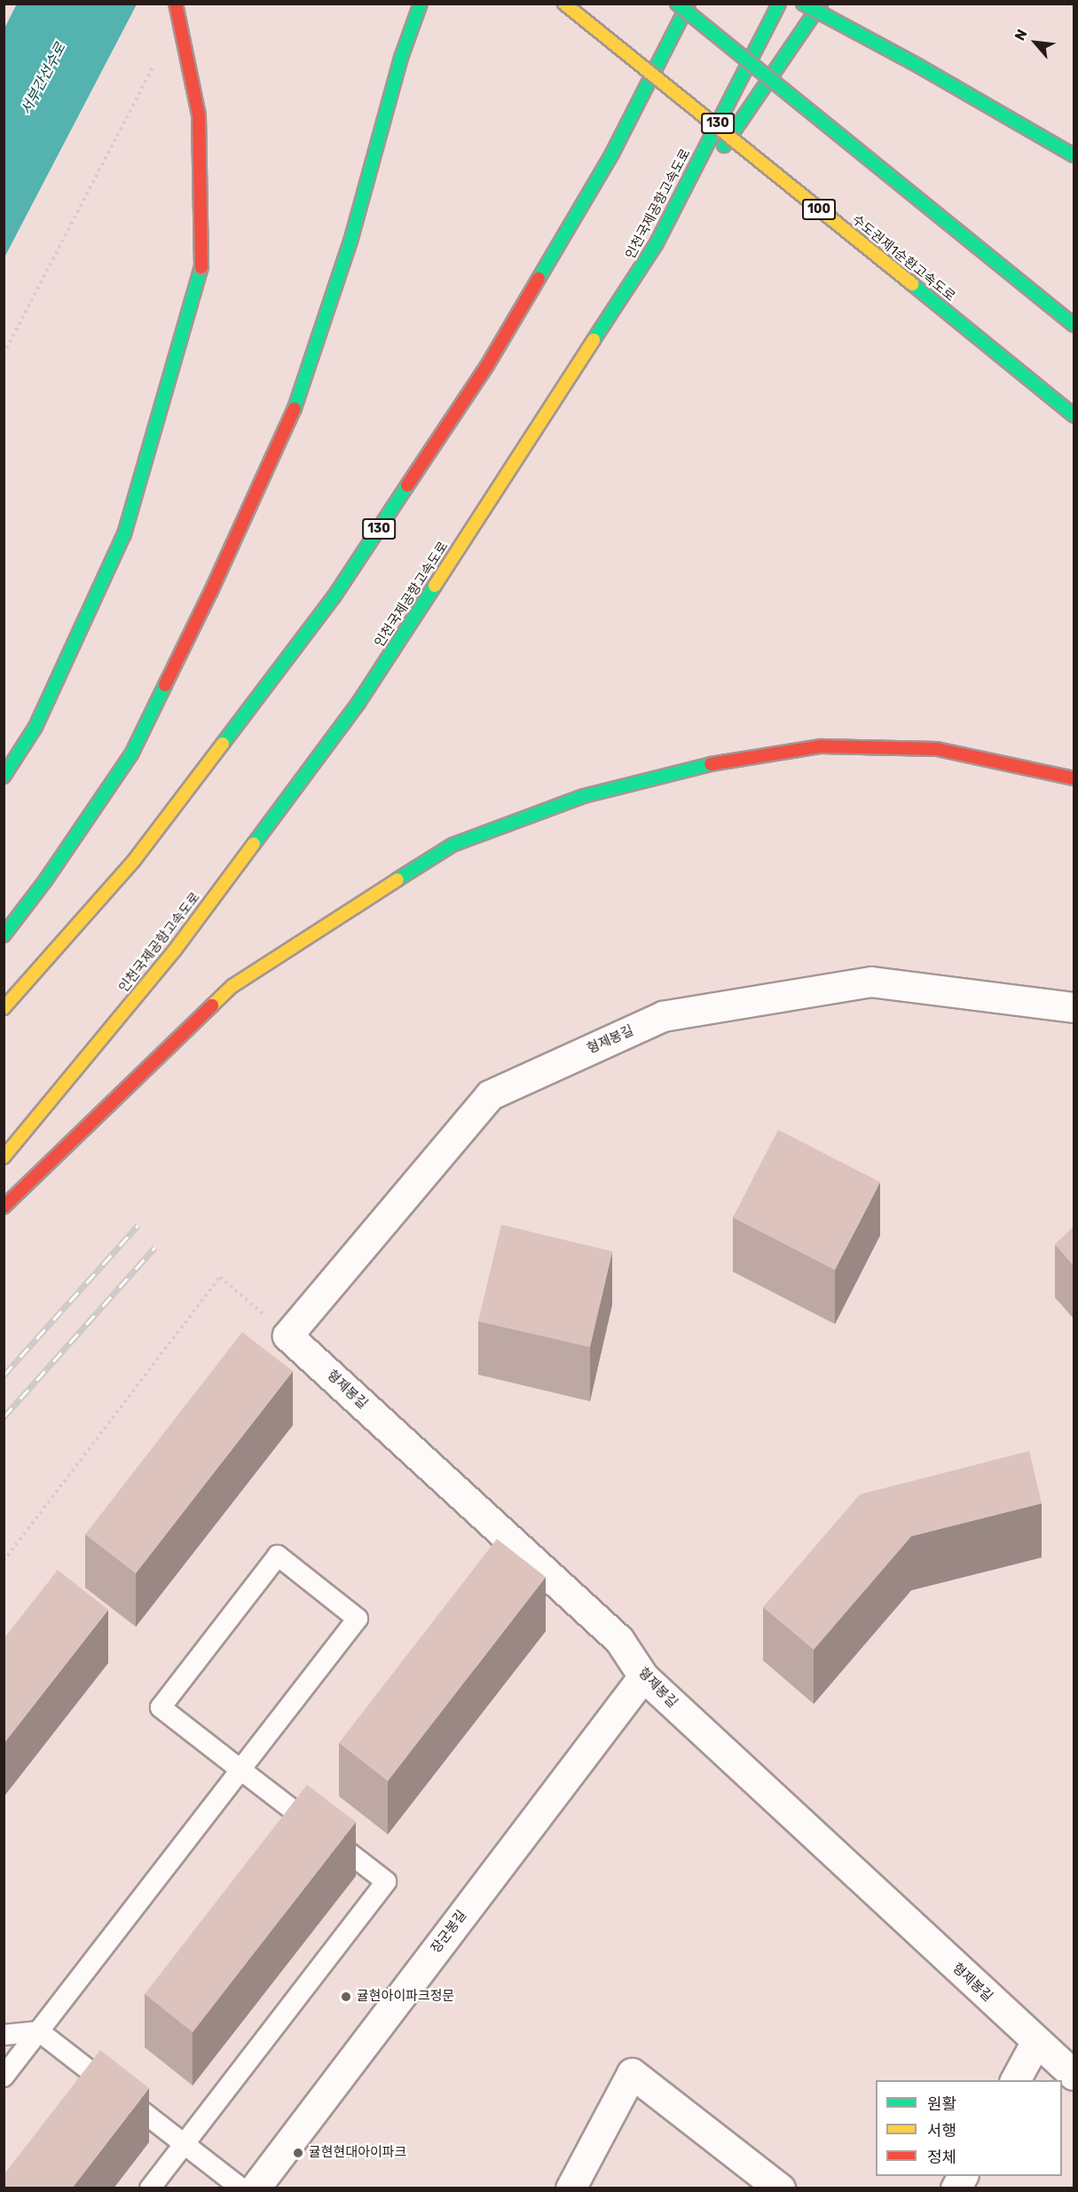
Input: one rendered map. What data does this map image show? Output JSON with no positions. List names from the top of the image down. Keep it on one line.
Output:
{"streets":{"highway":["130","인천국제공항고속도로","100","수도권제1순환고속도로"],"street":["형제봉길","장군봉길"]},"crossings":[["형제봉길","장군봉길"]],"water":["서부간선수로"],"places":["귤현아이파크정문","귤현현대아이파크"],"legend":["원활","서행","정체"],"north":"top left"}
